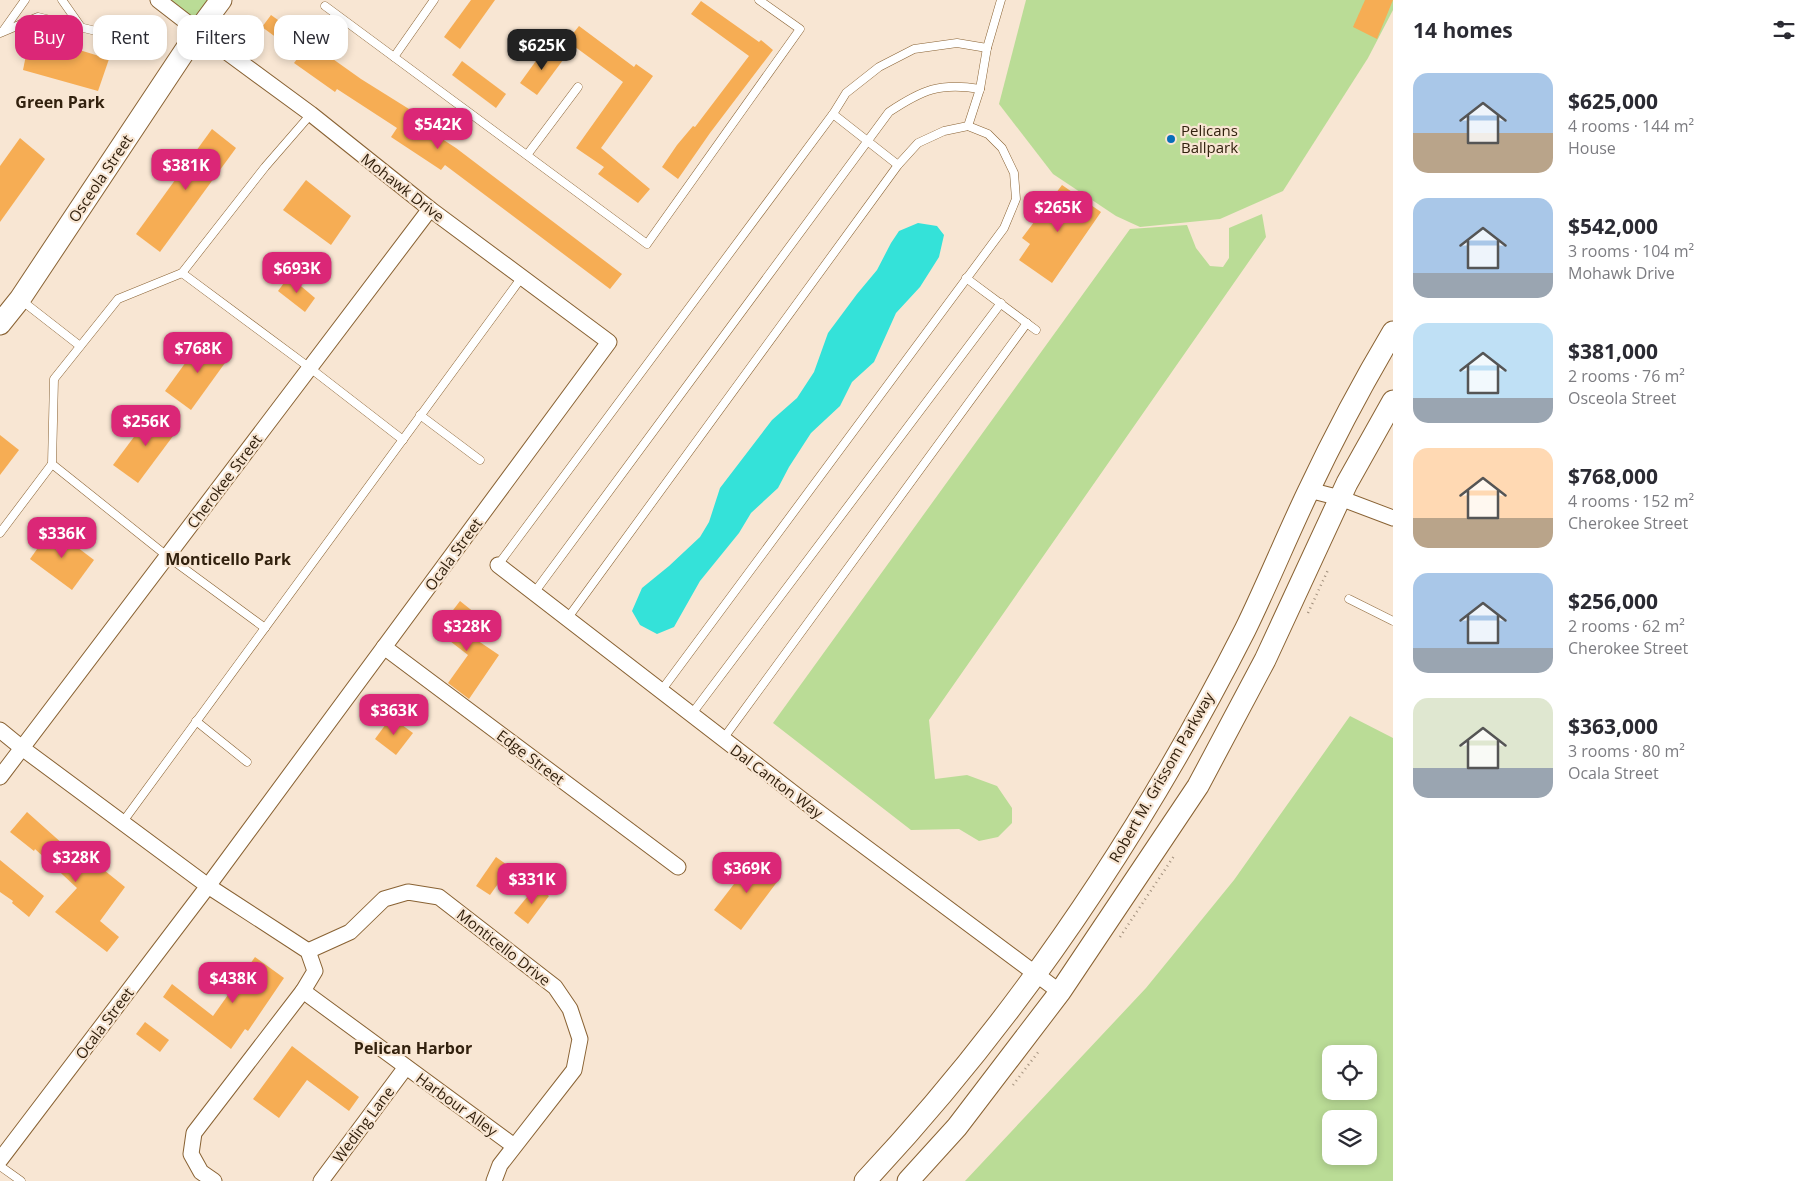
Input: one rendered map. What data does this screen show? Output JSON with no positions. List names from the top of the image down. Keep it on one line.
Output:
{"streets":{"main road":["Osceola Street","Robert M. Grissom Parkway"],"street":["Mohawk Drive","Cherokee Street","Ocala Street","Edge Street","Dal Canton Way","Monticello Drive","Harbour Alley","Weding Lane"]},"crossings":[["Mohawk Drive","Cherokee Street"],["Mohawk Drive","Ocala Street"],["Ocala Street","Edge Street"],["Robert M. Grissom Parkway","Dal Canton Way"],["Monticello Drive","Harbour Alley"],["Harbour Alley","Weding Lane"]],"districts":["Green Park","Monticello Park","Pelican Harbor"],"places":["Pelicans Ballpark"],"page":{"heading":"14 homes","chip":["Buy","Rent","Filters","New"],"price":["$625K","$542K","$381K","$265K","$693K","$768K","$256K","$336K","$328K","$363K","$328K","$369K","$331K","$438K"],"list":[{"name":"$625,000","note":"4 rooms · 144 m² · House"},{"name":"$542,000","note":"3 rooms · 104 m² · Mohawk Drive"},{"name":"$381,000","note":"2 rooms · 76 m² · Osceola Street"},{"name":"$768,000","note":"4 rooms · 152 m² · Cherokee Street"},{"name":"$256,000","note":"2 rooms · 62 m² · Cherokee Street"},{"name":"$363,000","note":"3 rooms · 80 m² · Ocala Street"}]}}
